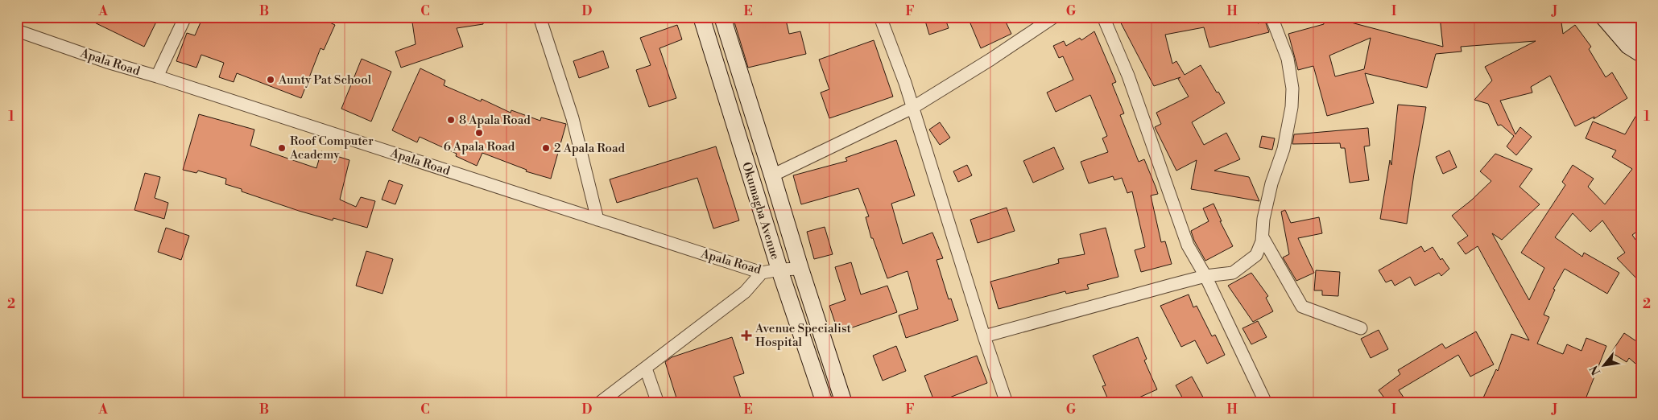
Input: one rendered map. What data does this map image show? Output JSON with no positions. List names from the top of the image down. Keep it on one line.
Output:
{"streets":{"main road":["Okumagba Avenue"],"street":["Apala Road"]},"crossings":[["Apala Road","Okumagba Avenue"]],"places":{"other":["Aunty Pat School","8 Apala Road","6 Apala Road","Roof Computer Academy","2 Apala Road"],"health":["Avenue Specialist Hospital"]},"north":"bottom left","grid":{"columns":["A","B","C","D","E","F","G","H","I","J"],"rows":["1","2"]}}
